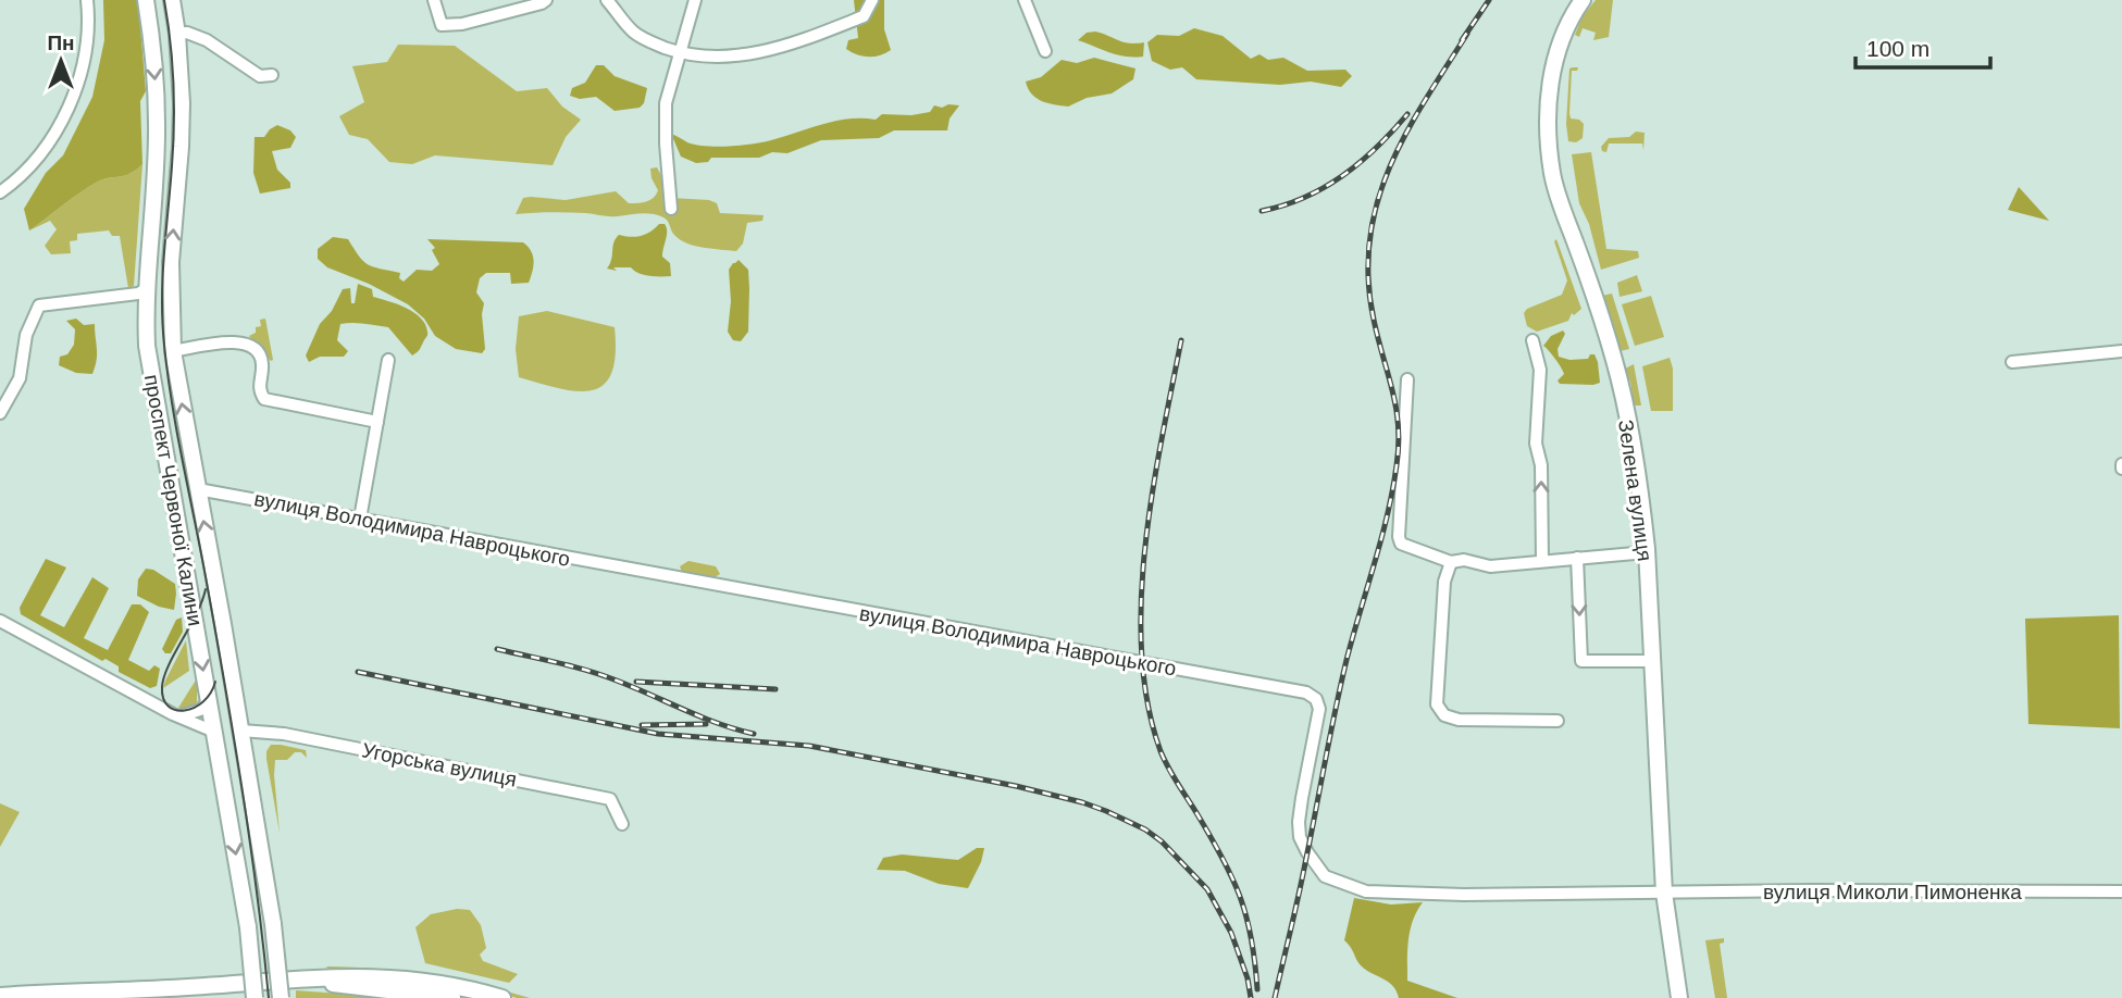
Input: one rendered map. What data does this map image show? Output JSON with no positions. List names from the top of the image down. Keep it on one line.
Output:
{"streets":{"main road":["Зелена вулиця","проспект Червоної Калини"],"street":["вулиця Володимира Навроцького","Угорська вулиця","вулиця Миколи Пимоненка"]},"crossings":[["Зелена вулиця","вулиця Володимира Навроцького"],["Зелена вулиця","вулиця Миколи Пимоненка"],["проспект Червоної Калини","вулиця Володимира Навроцького"],["проспект Червоної Калини","Угорська вулиця"],["вулиця Володимира Навроцького","вулиця Миколи Пимоненка"]],"scale_bar":"100 m","north":"top"}
